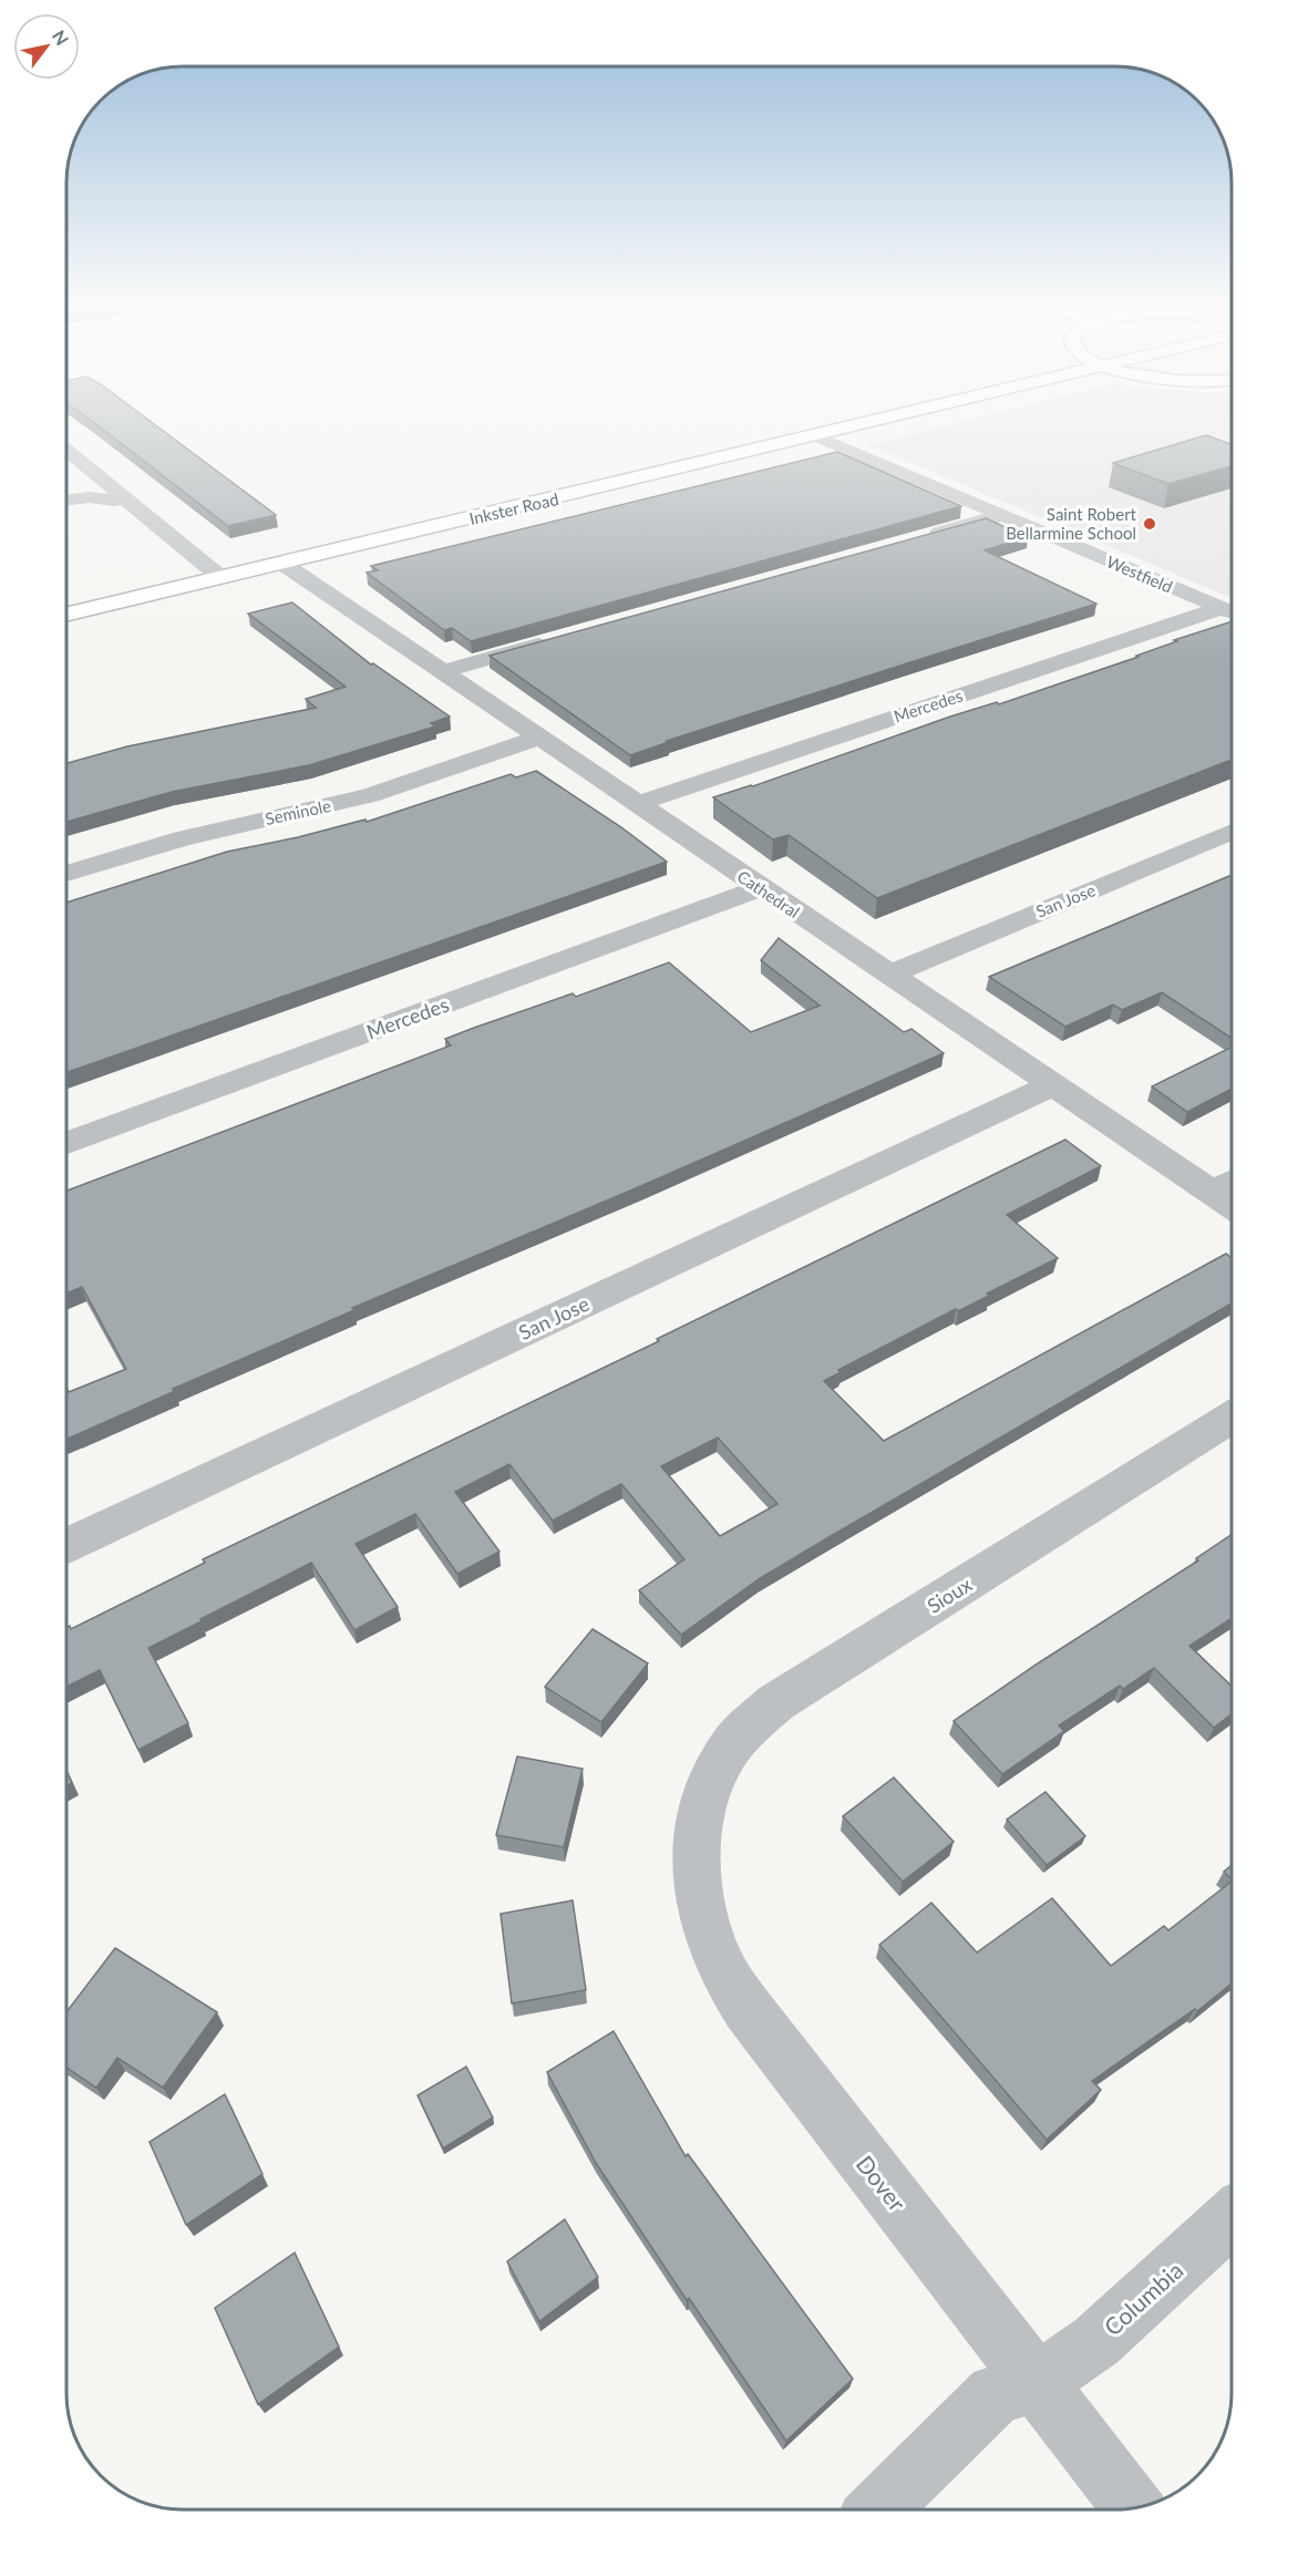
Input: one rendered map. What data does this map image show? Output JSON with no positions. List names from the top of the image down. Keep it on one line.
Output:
{"streets":{"main road":["Inkster Road"],"street":["Westfield","Mercedes","Seminole","Cathedral","San Jose","Sioux","Dover","Columbia"]},"crossings":[["Inkster Road","Westfield"],["Inkster Road","Cathedral"],["Westfield","Mercedes"],["Mercedes","Cathedral"],["Seminole","Cathedral"],["Cathedral","San Jose"],["Sioux","Dover"],["Dover","Columbia"]],"places":["Saint Robert Bellarmine School"],"north":"top right"}
